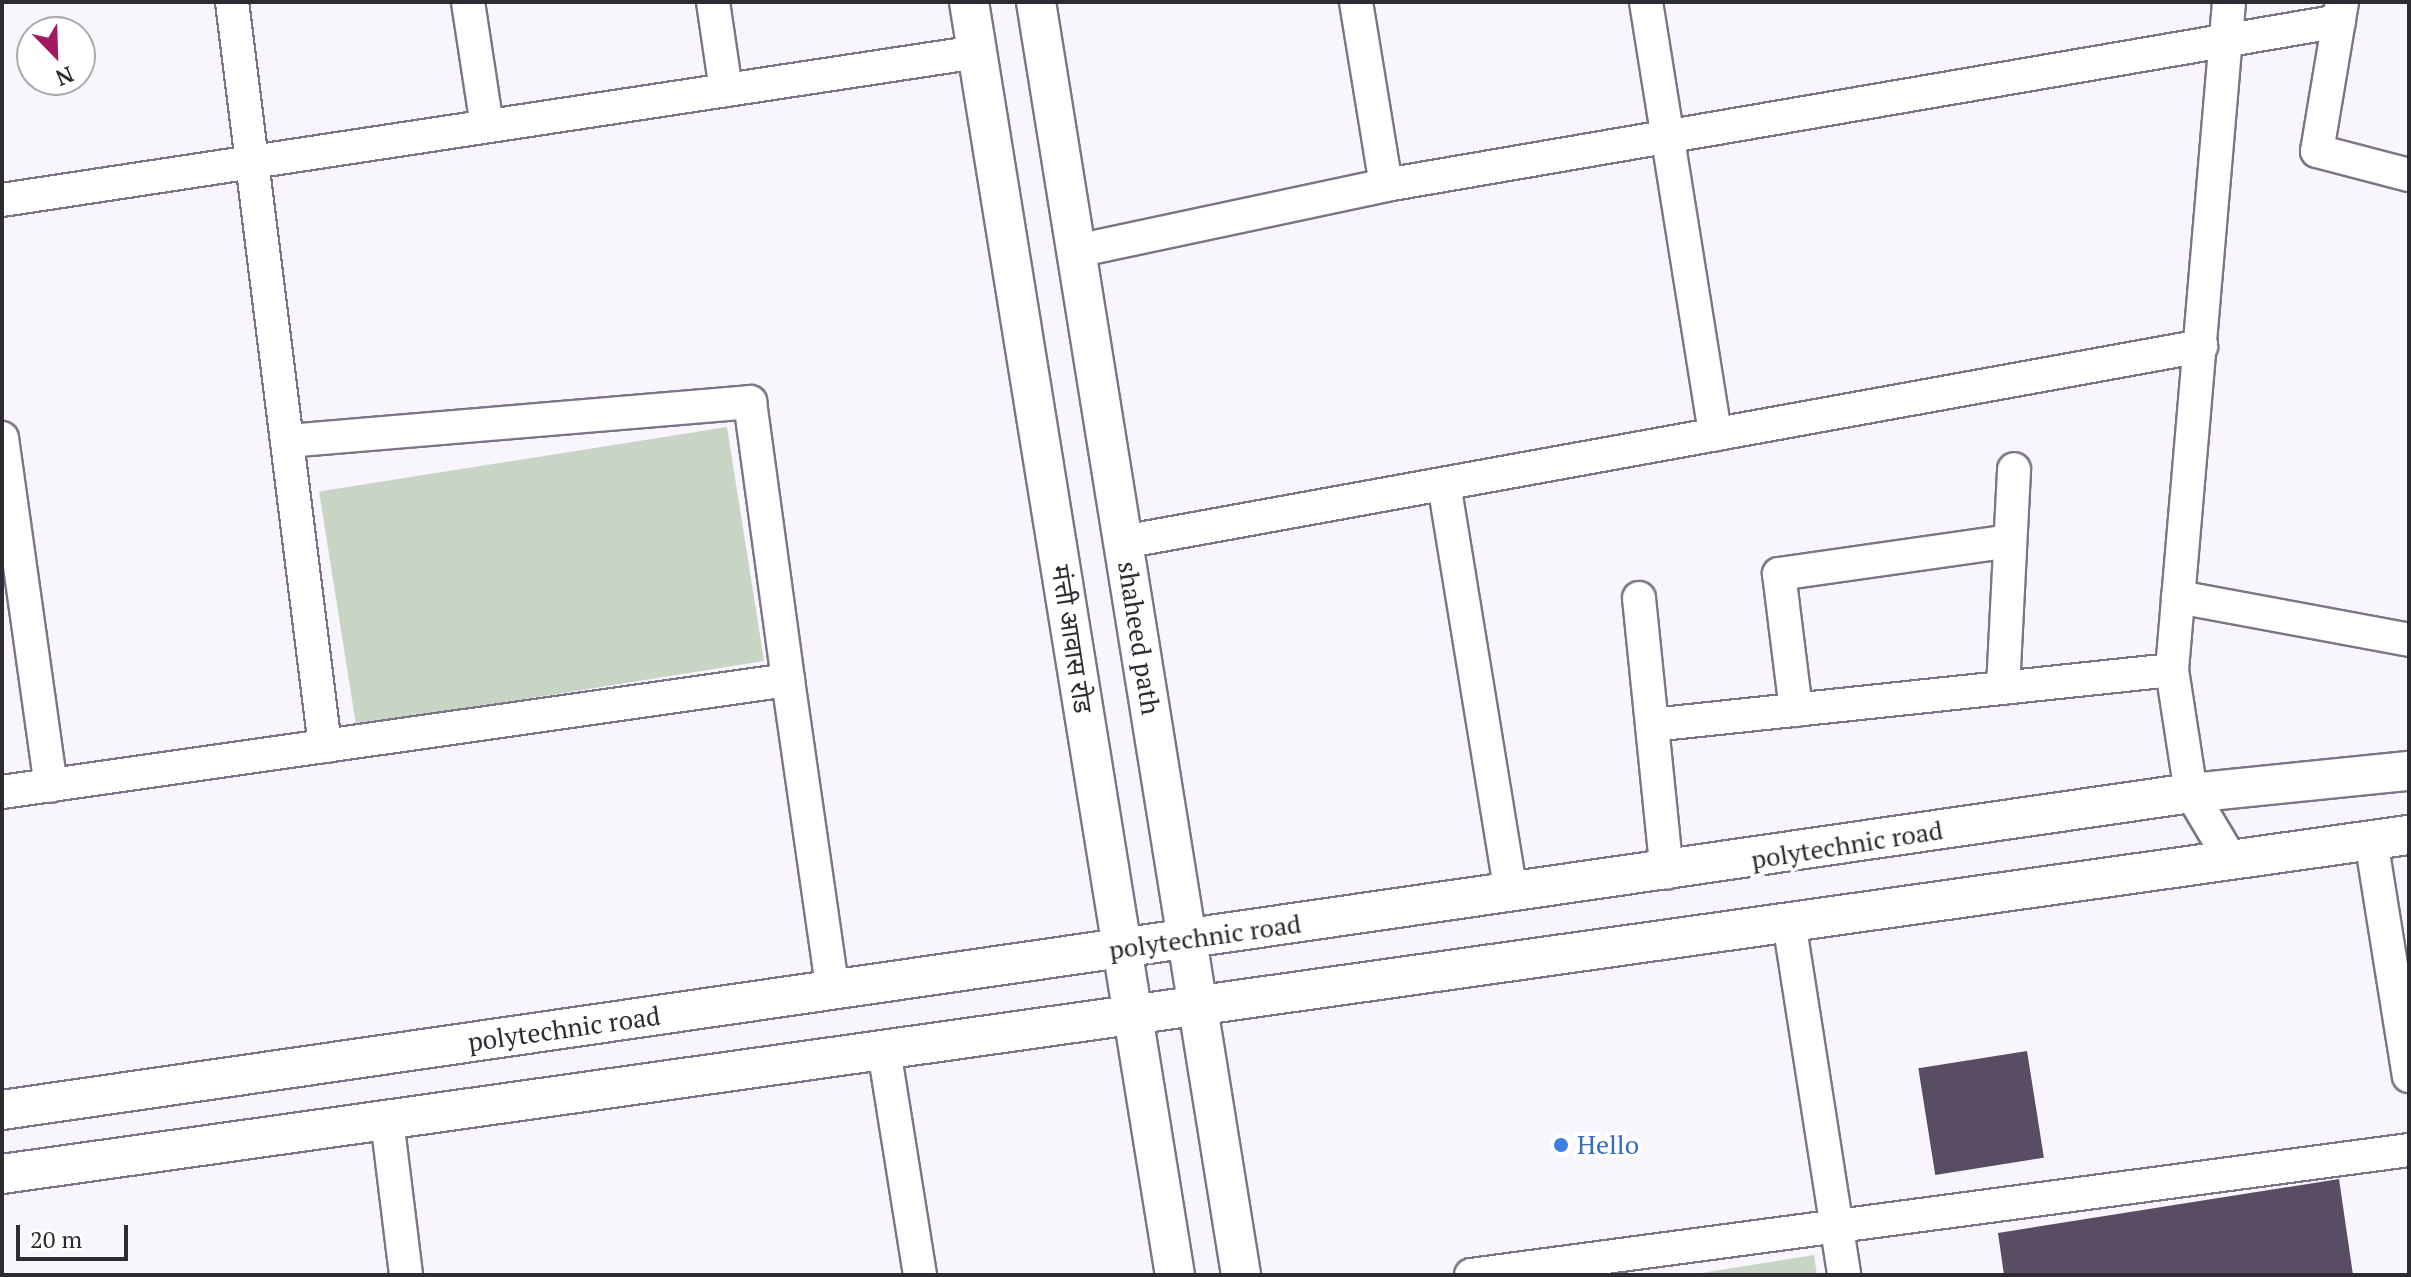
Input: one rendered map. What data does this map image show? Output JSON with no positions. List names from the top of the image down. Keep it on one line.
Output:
{"streets":{"street":["shaheed path","मंत्ती आवास रोड","polytechnic road"]},"crossings":[["shaheed path","polytechnic road"],["मंत्ती आवास रोड","polytechnic road"]],"places":["Hello"],"scale_bar":"20 m","north":"bottom right"}
